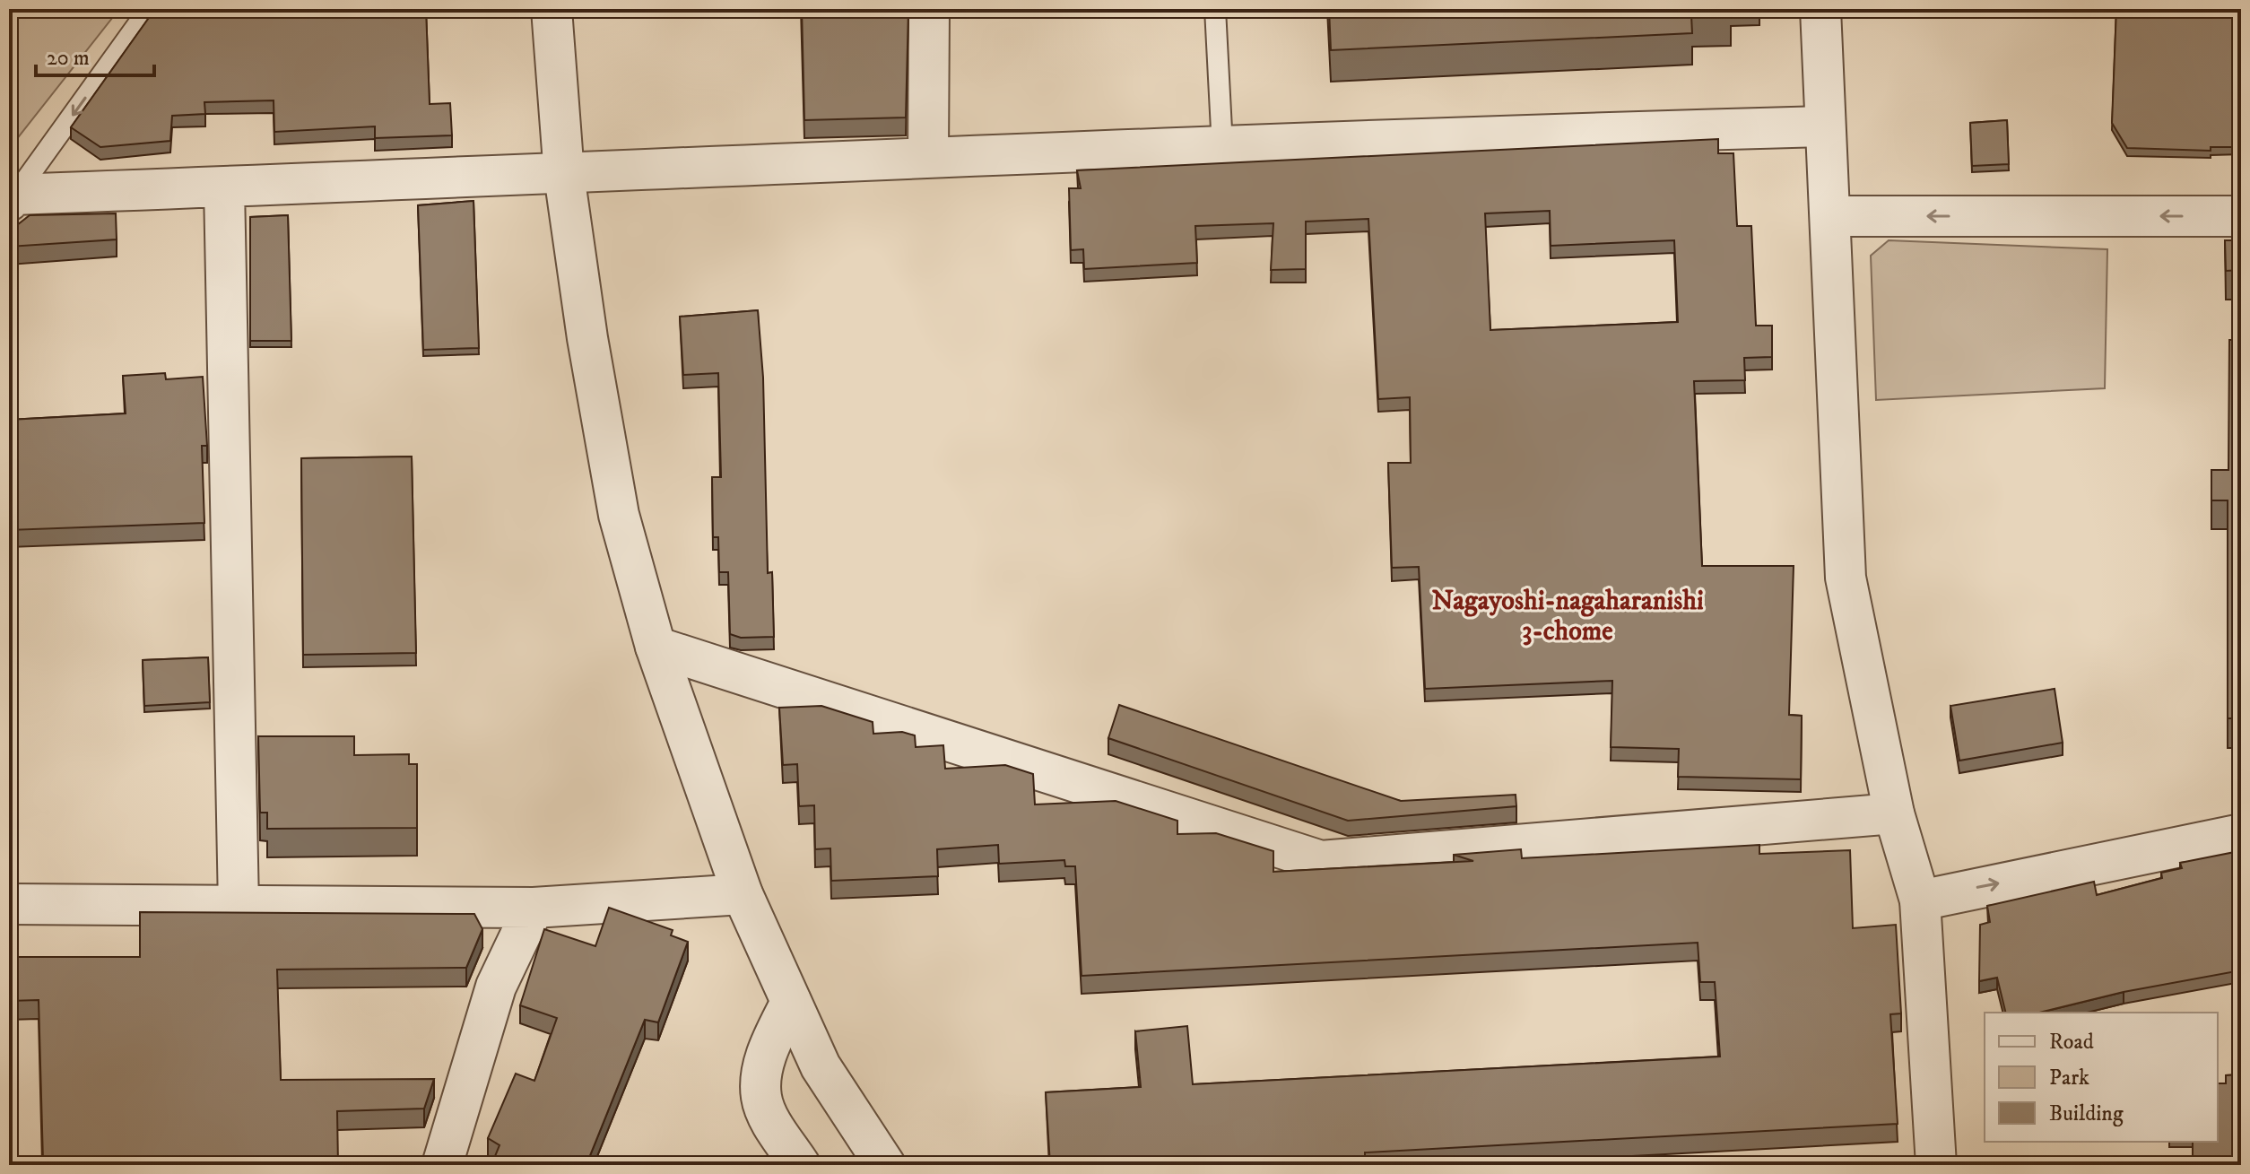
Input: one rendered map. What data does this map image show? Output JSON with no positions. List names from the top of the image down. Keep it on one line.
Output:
{"districts":["Nagayoshi-nagaharanishi 3-chome"],"legend":["Road","Park","Building"],"scale_bar":"20 m"}
